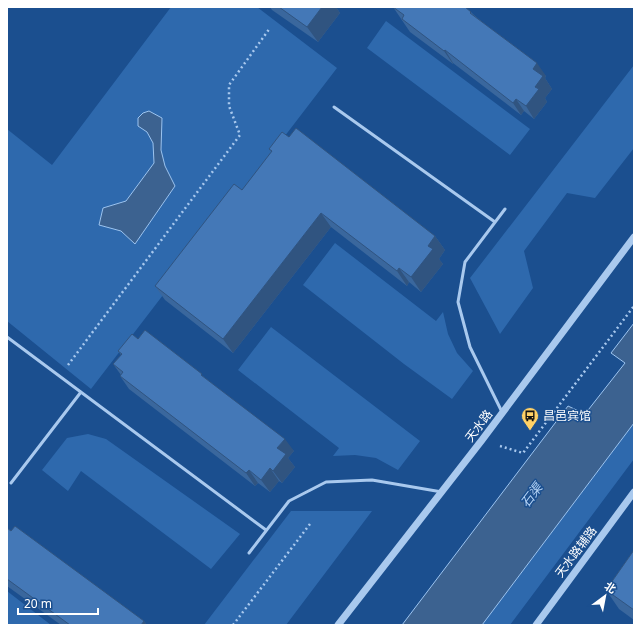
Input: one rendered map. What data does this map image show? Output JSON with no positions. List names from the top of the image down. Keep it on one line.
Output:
{"streets":{"street":["天水路","天水路辅路"]},"water":["石渠"],"places":{"bus stop":["昌邑宾馆"]},"scale_bar":"20 m","north":"top right"}
